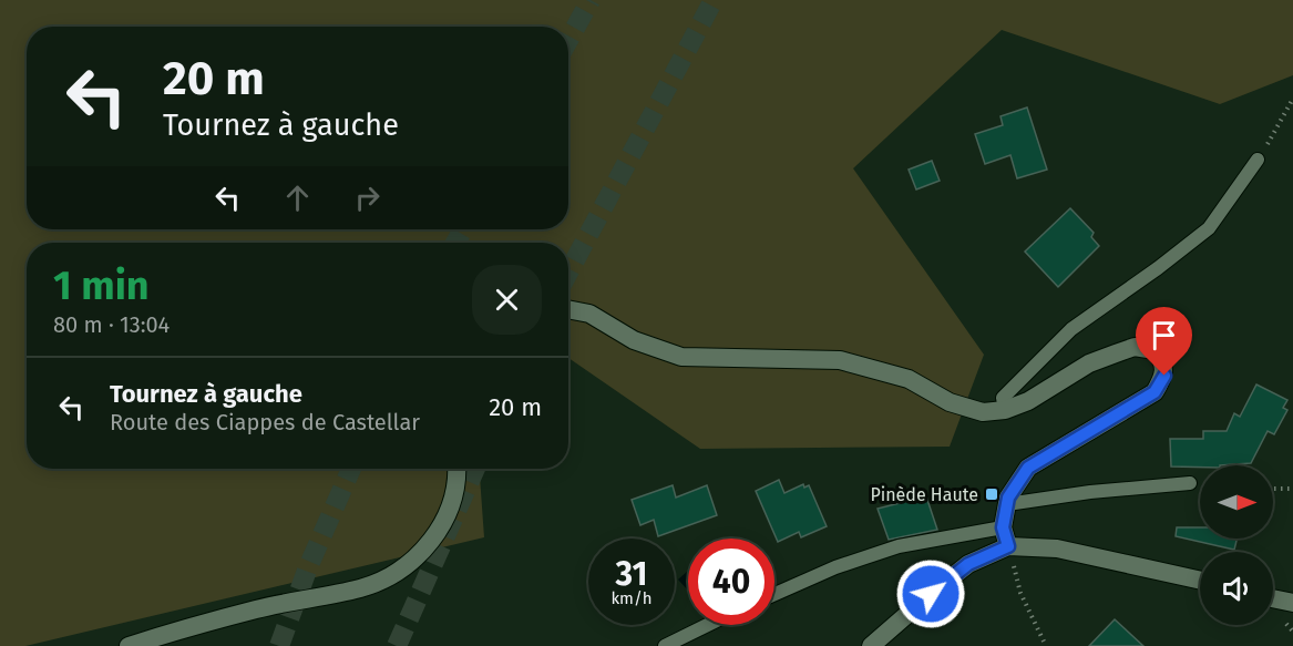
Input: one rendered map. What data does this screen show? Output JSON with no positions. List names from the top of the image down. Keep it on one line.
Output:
{"places":{"transit":["Pinède Haute"]},"north":"right","page":{"turn":["20 m","Tournez à gauche"],"heading":["1 min","80 m · 13:04"],"list":[{"name":"Tournez à gauche","note":"Route des Ciappes de Castellar","value":"20 m"}],"speed":"31 km/h","limit":"40"}}
